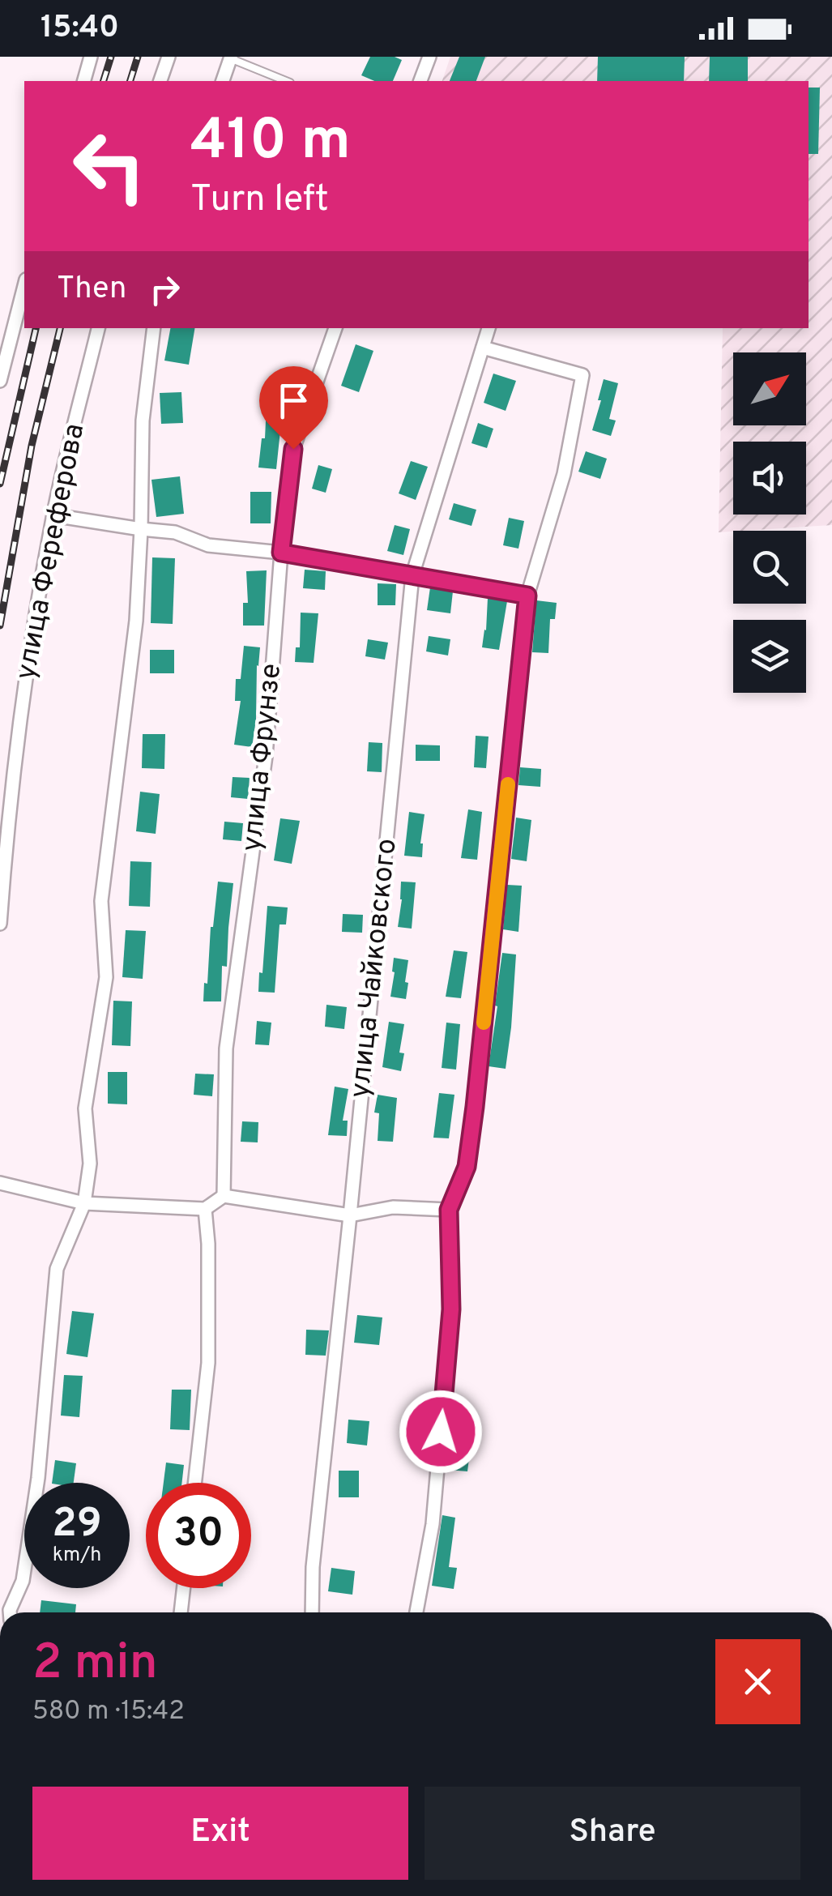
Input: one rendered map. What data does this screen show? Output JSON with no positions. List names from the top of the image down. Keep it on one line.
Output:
{"streets":{"street":["улица Фереферова","улица Фрунзе","улица Чайковского"]},"north":"top right","page":{"status":"15:40","turn":["410 m","Turn left"],"then":"Then","speed":"29 km/h","limit":"30","heading":["2 min","580 m · 15:42"],"buttons":["Exit","Share"]}}
